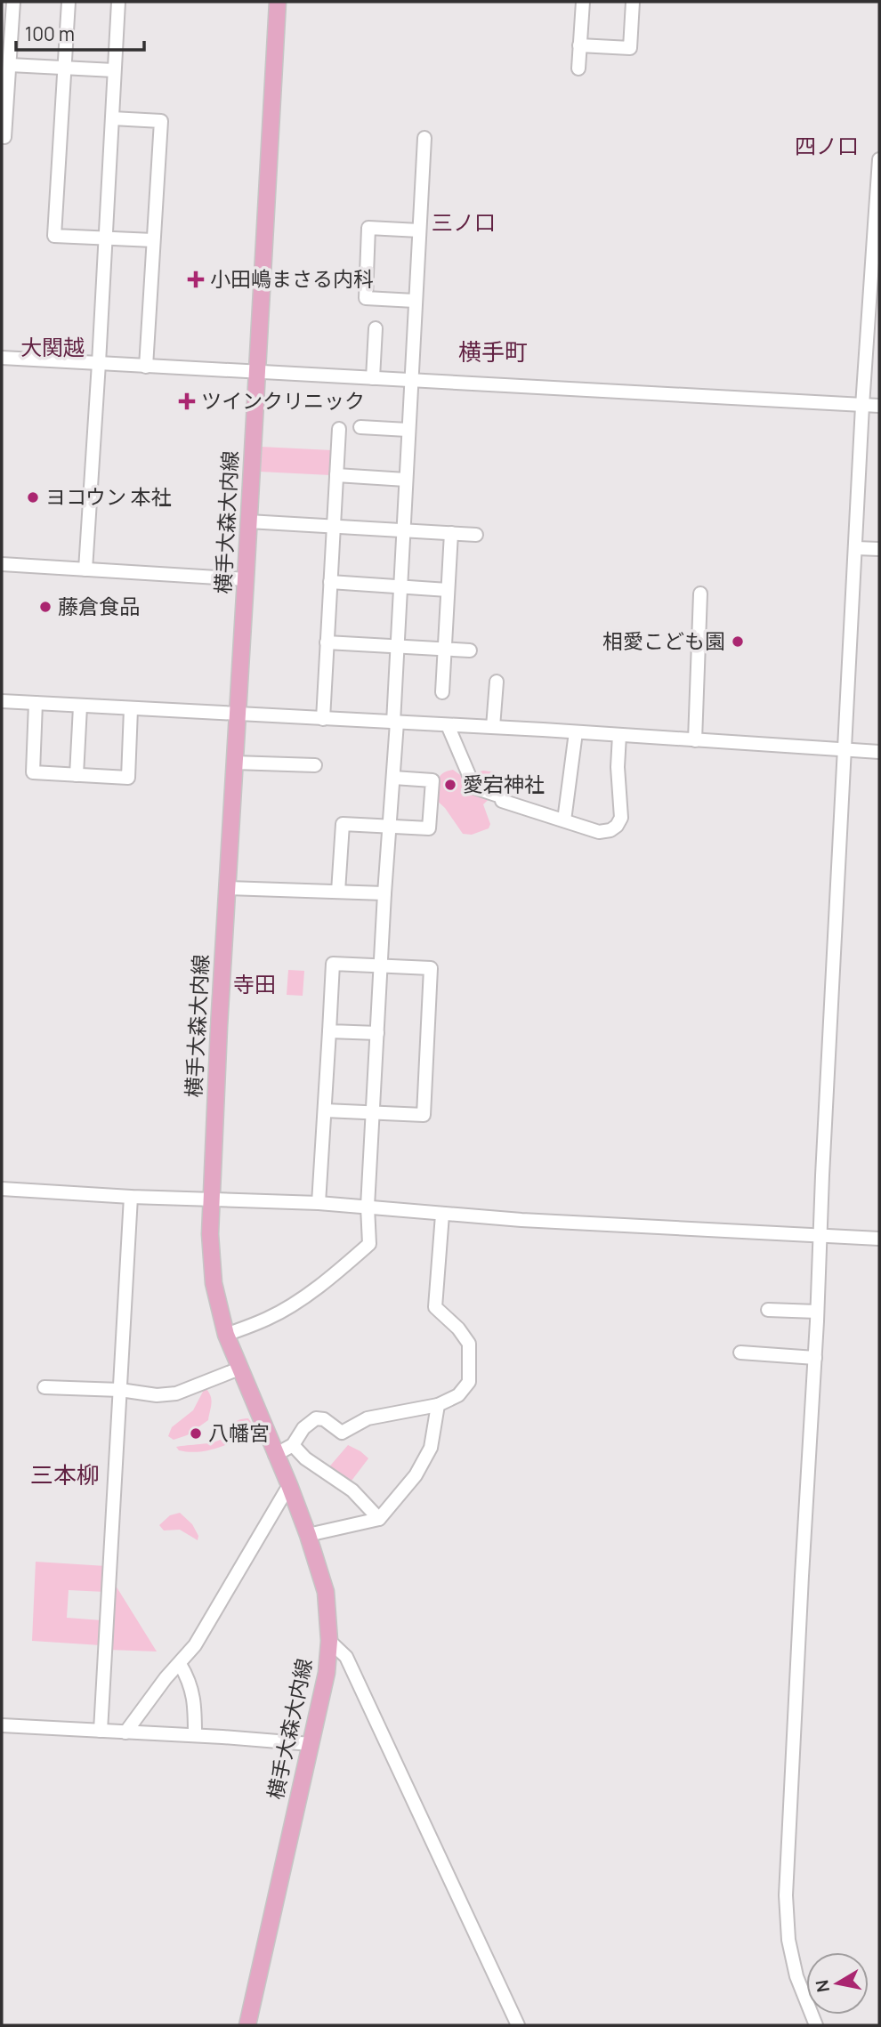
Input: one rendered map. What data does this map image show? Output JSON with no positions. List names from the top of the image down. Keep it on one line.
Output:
{"streets":{"main road":["横手大森大内線"]},"districts":["四ノ口","三ノ口","大関越","横手町","寺田","三本柳"],"places":{"health":["小田嶋まさる内科","ツインクリニック"],"other":["ヨコウン 本社","藤倉食品","相愛こども園","愛宕神社","八幡宮"]},"scale_bar":"100 m","north":"left"}
